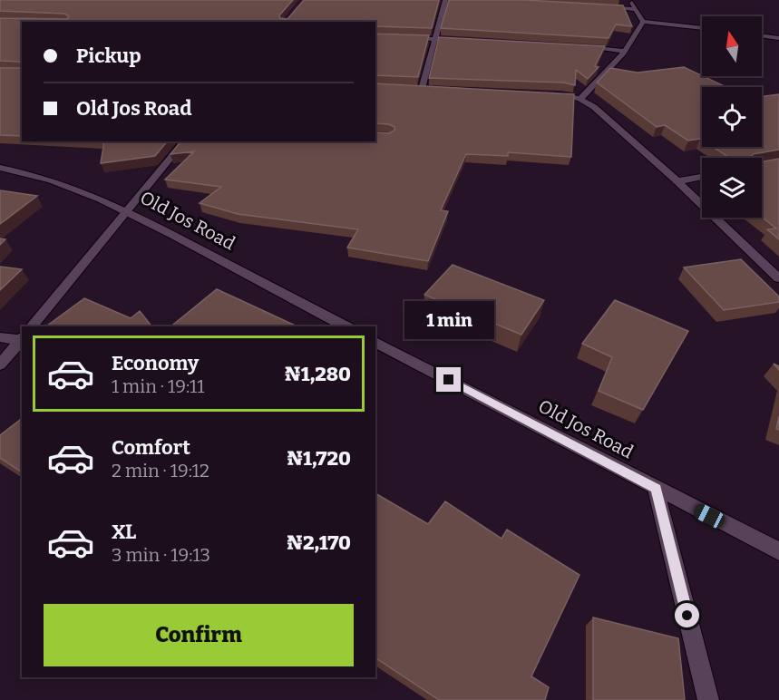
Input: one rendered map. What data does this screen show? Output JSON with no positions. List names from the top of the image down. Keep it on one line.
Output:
{"streets":{"street":["Old Jos Road"]},"north":"top","page":{"banner":["Pickup","Old Jos Road"],"bubble":"1 min","list":[{"name":"Economy","note":"1 min · 19:11","value":"₦1,280"},{"name":"Comfort","note":"2 min · 19:12","value":"₦1,720"},{"name":"XL","note":"3 min · 19:13","value":"₦2,170"}],"buttons":"Confirm"}}
